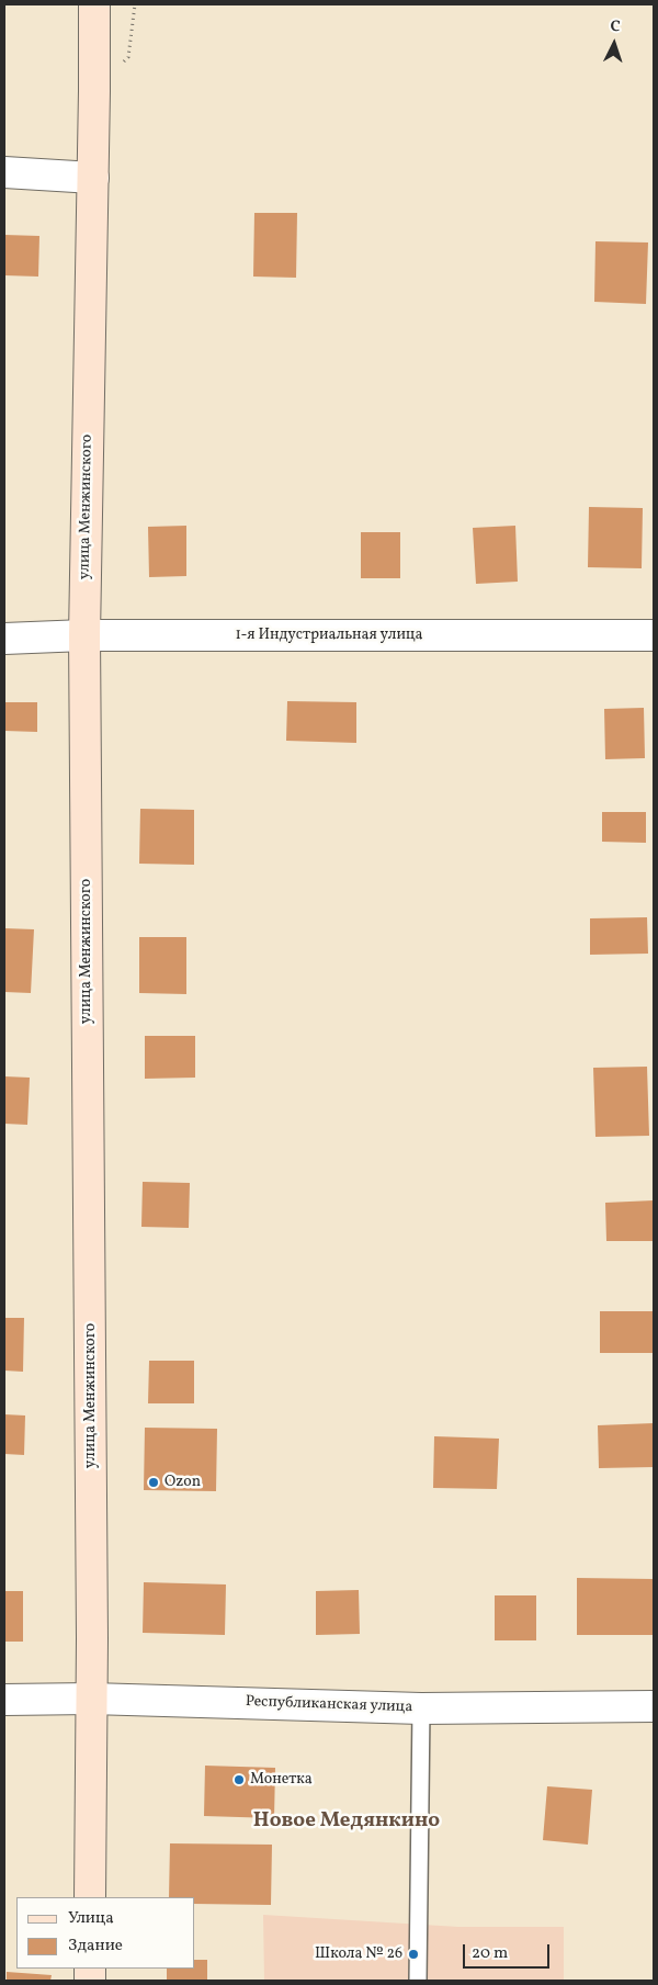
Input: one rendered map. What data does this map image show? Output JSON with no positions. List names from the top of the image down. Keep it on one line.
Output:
{"streets":{"main road":["улица Менжинского"],"street":["1-я Индустриальная улица","Республиканская улица"]},"crossings":[["улица Менжинского","1-я Индустриальная улица"],["улица Менжинского","Республиканская улица"]],"districts":["Новое Медянкино"],"places":["Ozon","Монетка","Школа № 26"],"legend":["Улица","Здание"],"scale_bar":"20 m","north":"top"}
